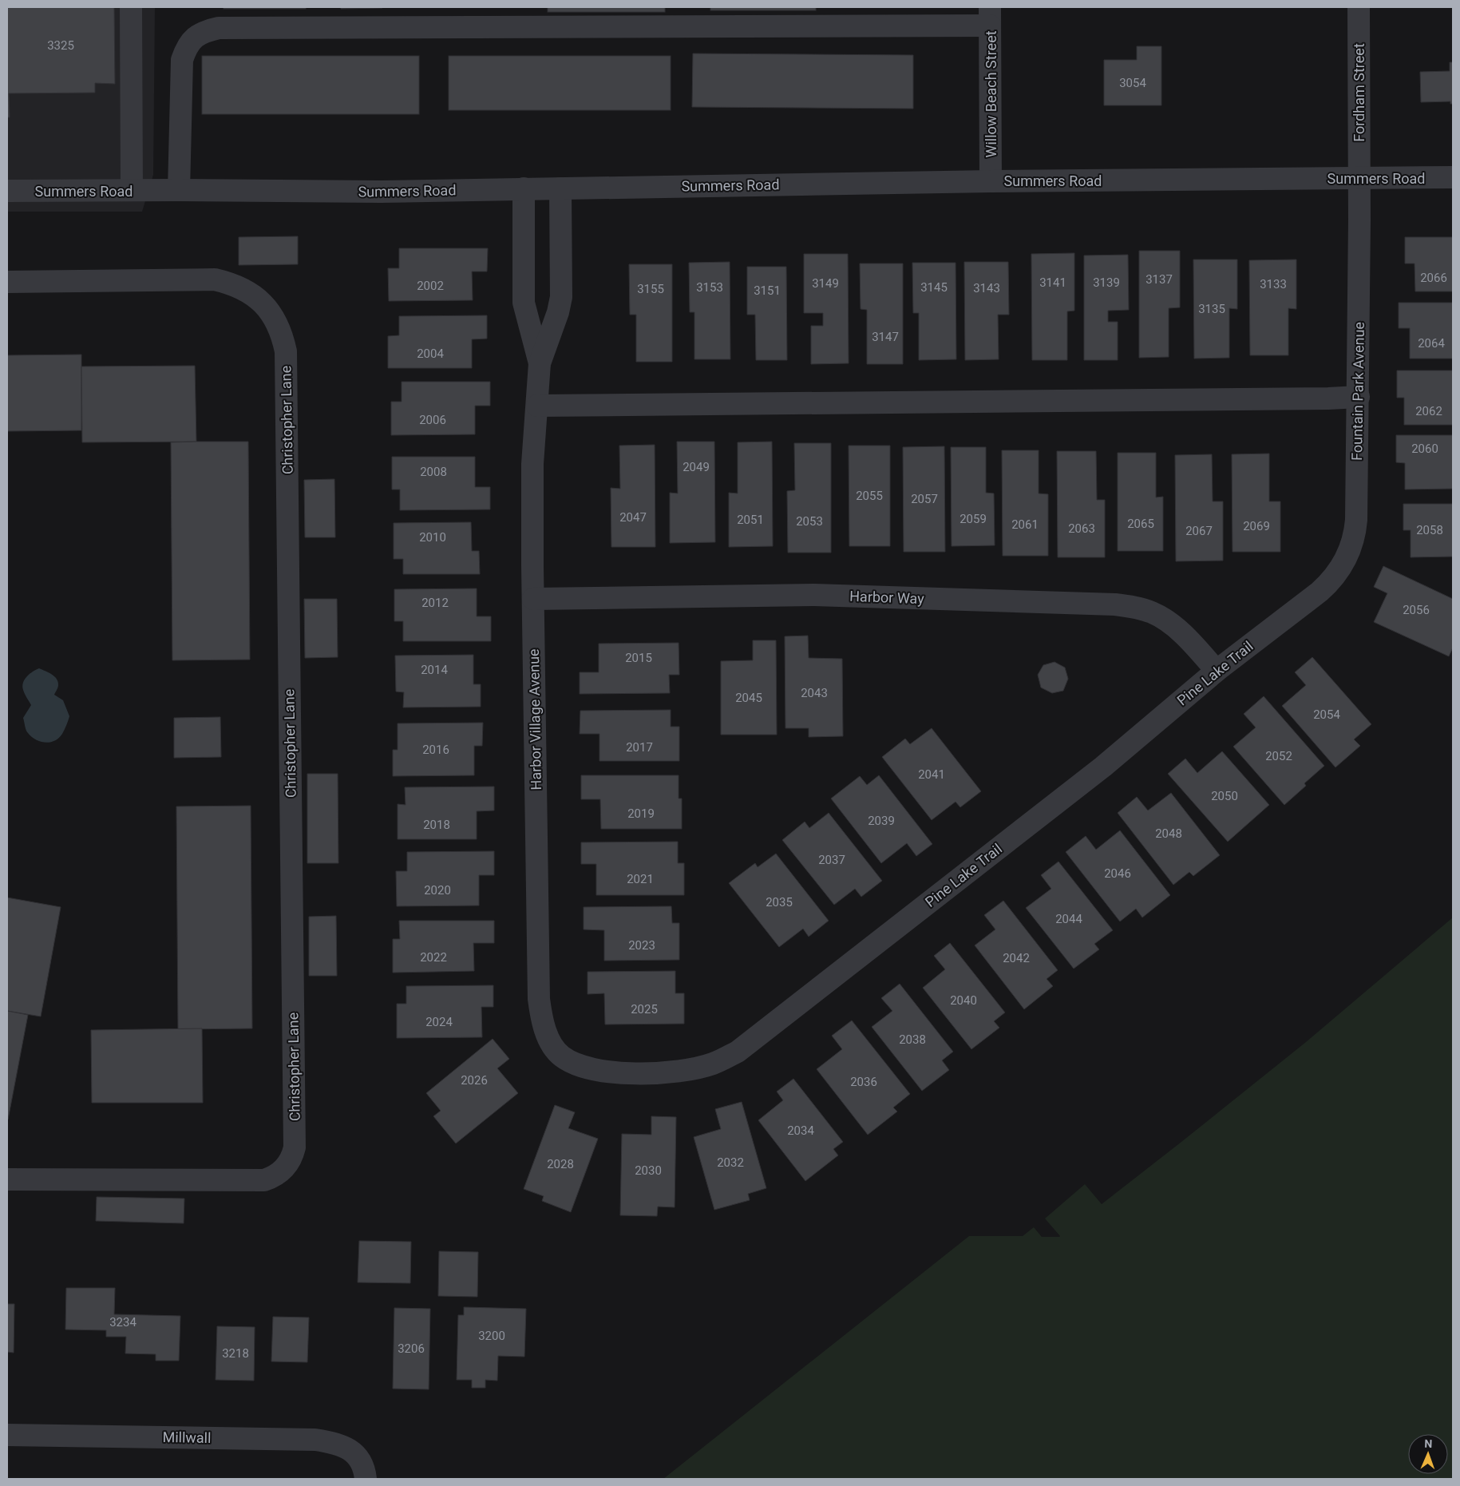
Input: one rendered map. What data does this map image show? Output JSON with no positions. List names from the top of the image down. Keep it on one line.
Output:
{"streets":{"street":["Fordham Street","Willow Beach Street","Summers Road","Fountain Park Avenue","Christopher Lane","Harbor Way","Pine Lake Trail","Harbor Village Avenue","Millwall"]},"crossings":[["Fordham Street","Summers Road"],["Fordham Street","Fountain Park Avenue"],["Willow Beach Street","Summers Road"],["Summers Road","Fountain Park Avenue"],["Summers Road","Harbor Village Avenue"],["Fountain Park Avenue","Pine Lake Trail"],["Harbor Way","Pine Lake Trail"],["Harbor Way","Harbor Village Avenue"],["Pine Lake Trail","Harbor Village Avenue"]],"house_numbers":["3325","3054","2066","3137","3141","3139","3149","3133","2002","3153","3145","3143","3155","3151","3135","3147","2064","2004","2062","2006","2060","2049","2008","2055","2057","2047","2059","2051","2053","2065","2061","2069","2063","2058","2067","2010","2012","2056","2015","2014","2043","2045","2054","2017","2016","2052","2041","2050","2019","2039","2018","2048","2037","2046","2021","2020","2035","2044","2023","2022","2042","2040","2025","2024","2038","2026","2036","2034","2032","2028","2030","3234","3200","3206","3218"],"north":"top"}
